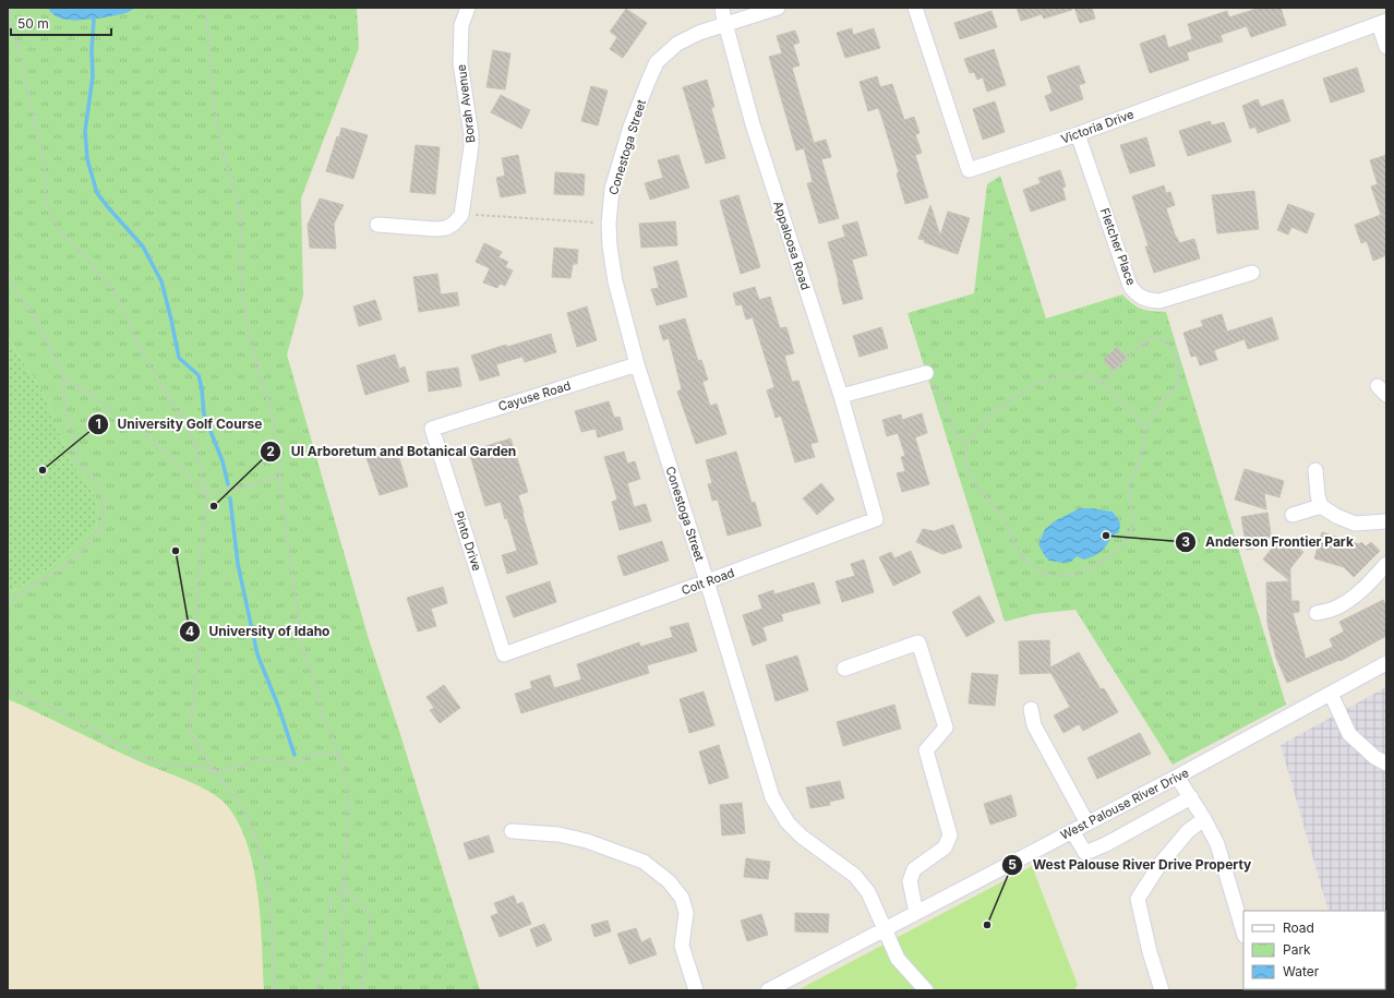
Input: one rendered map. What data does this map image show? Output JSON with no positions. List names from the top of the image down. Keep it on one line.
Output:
{"streets":{"street":["Borah Avenue","Victoria Drive","Conestoga Street","Appaloosa Road","Fletcher Place","Cayuse Road","Pinto Drive","Colt Road","West Palouse River Drive"]},"crossings":[["Victoria Drive","Fletcher Place"],["Conestoga Street","Appaloosa Road"],["Conestoga Street","Cayuse Road"],["Conestoga Street","Colt Road"],["Conestoga Street","West Palouse River Drive"],["Appaloosa Road","Colt Road"],["Cayuse Road","Pinto Drive"],["Pinto Drive","Colt Road"]],"places":["University Golf Course","UI Arboretum and Botanical Garden","Anderson Frontier Park","University of Idaho","West Palouse River Drive Property"],"legend":["Road","Park","Water"],"scale_bar":"50 m"}
